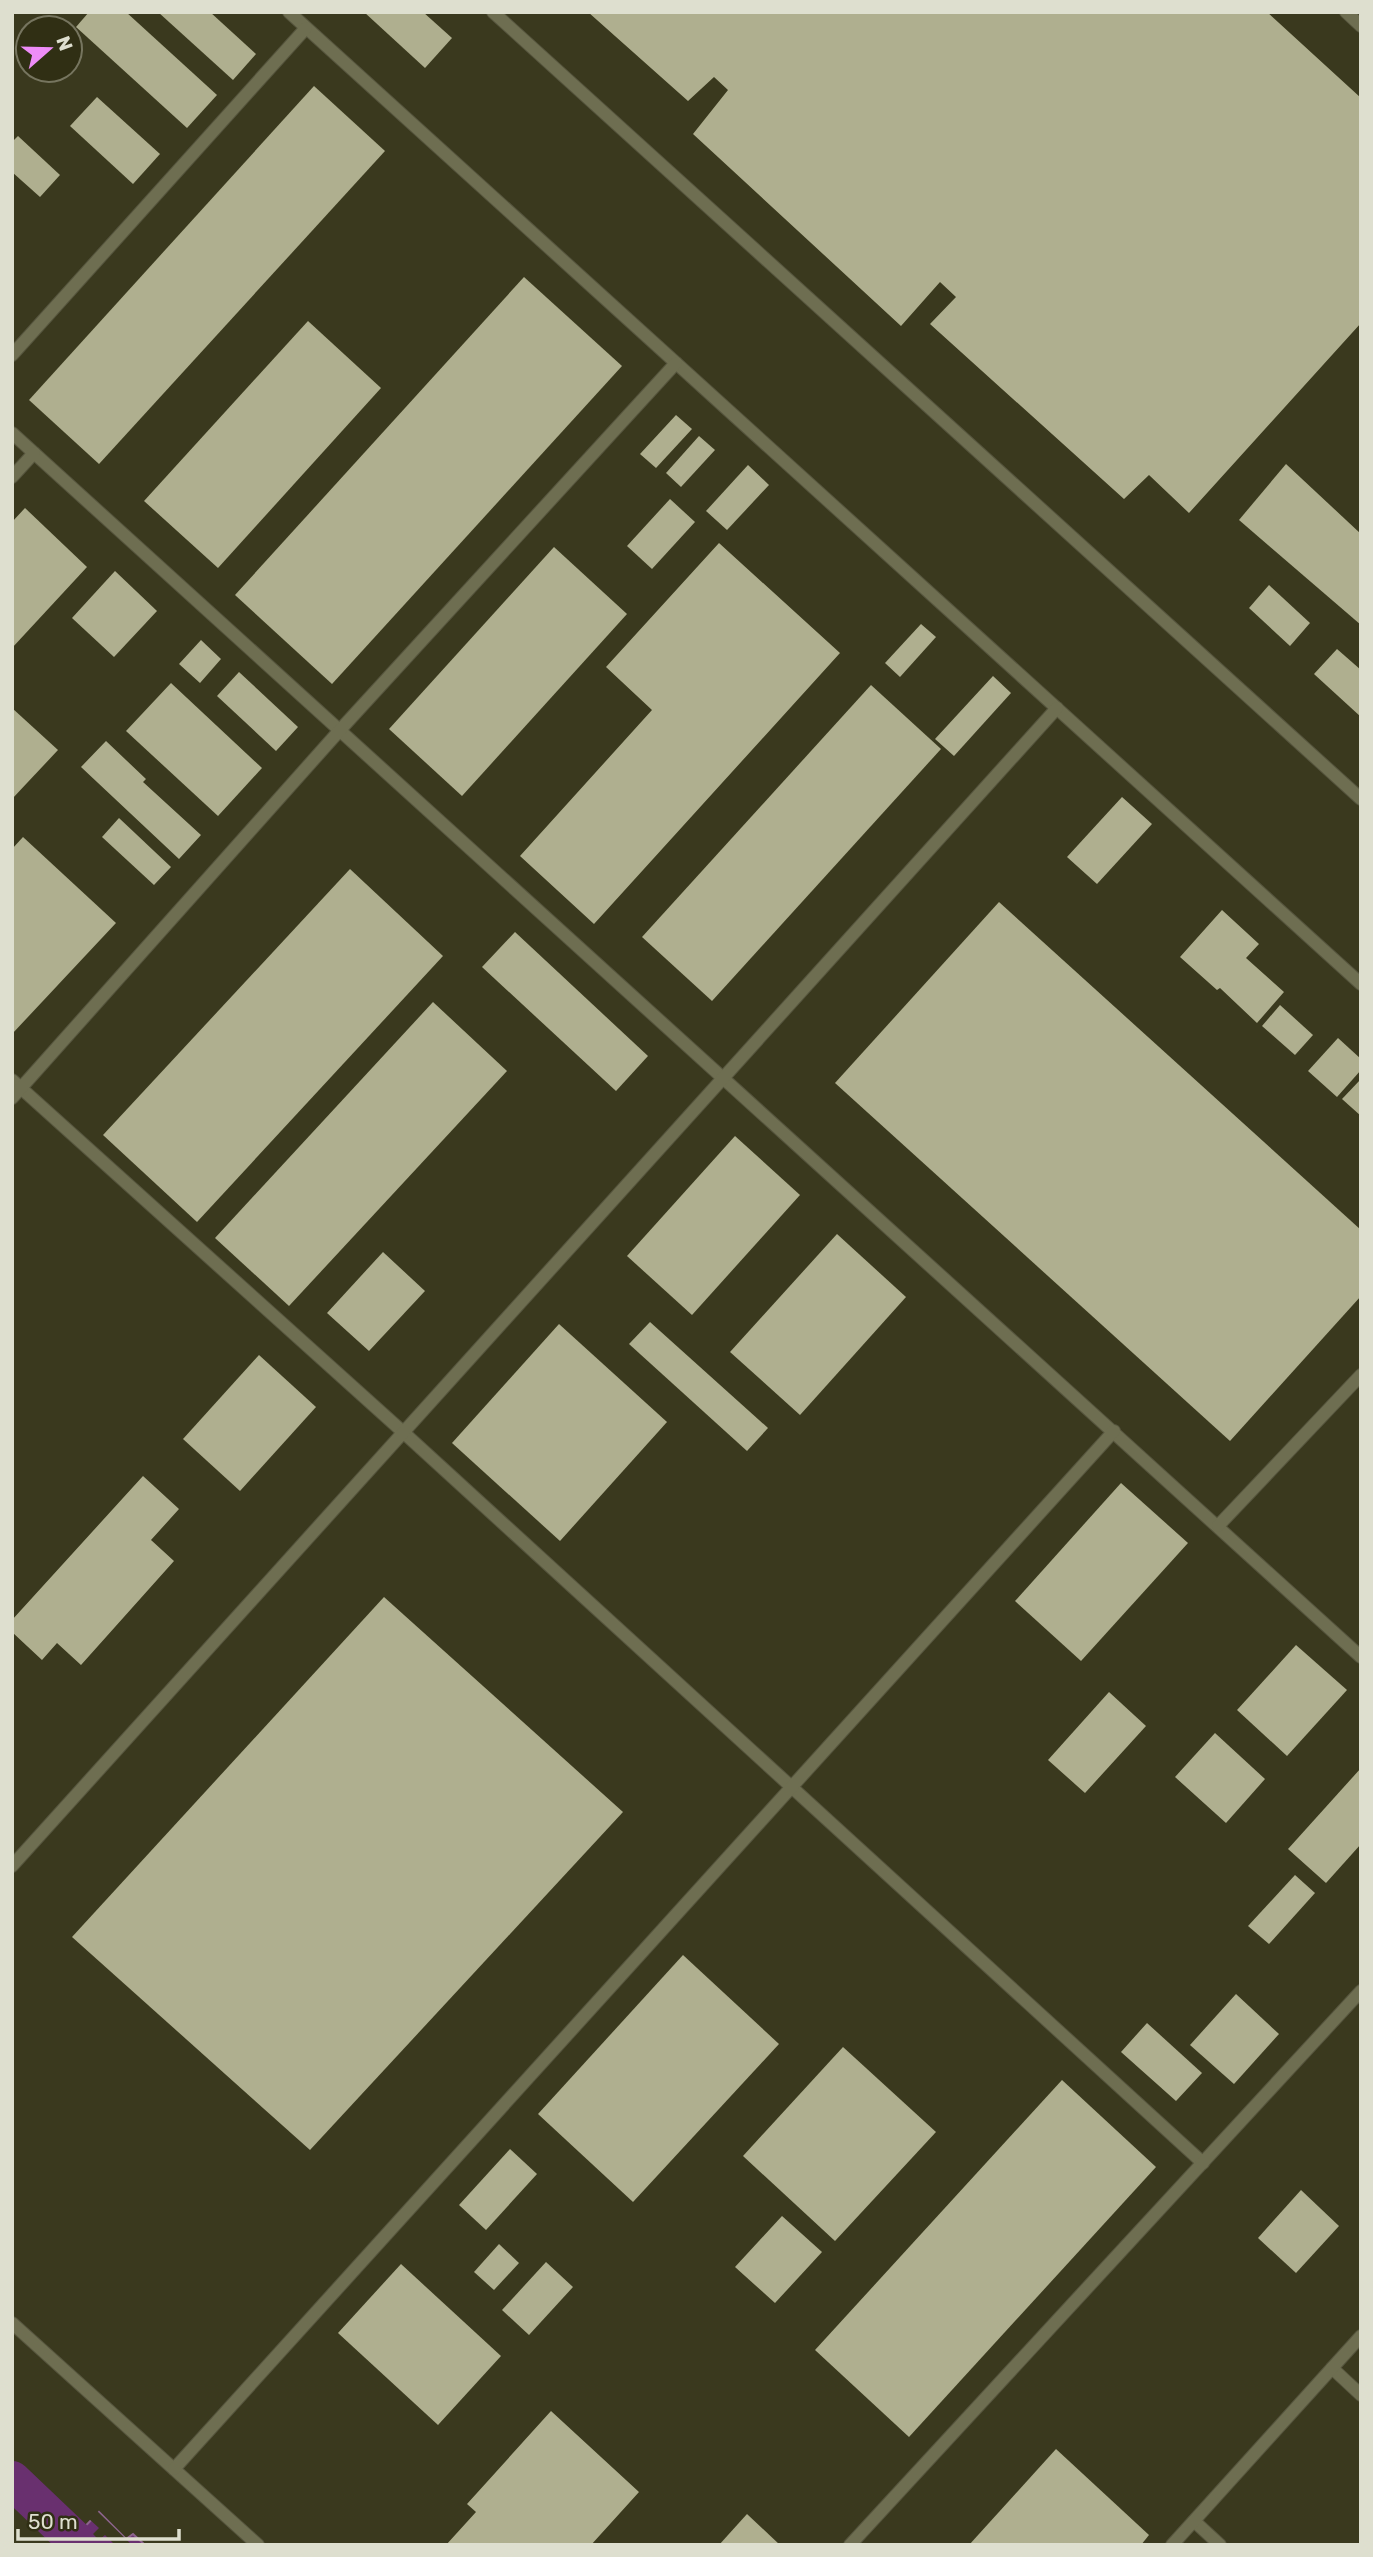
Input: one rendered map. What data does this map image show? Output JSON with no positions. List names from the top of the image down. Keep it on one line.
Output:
{"scale_bar":"50 m","north":"right"}
